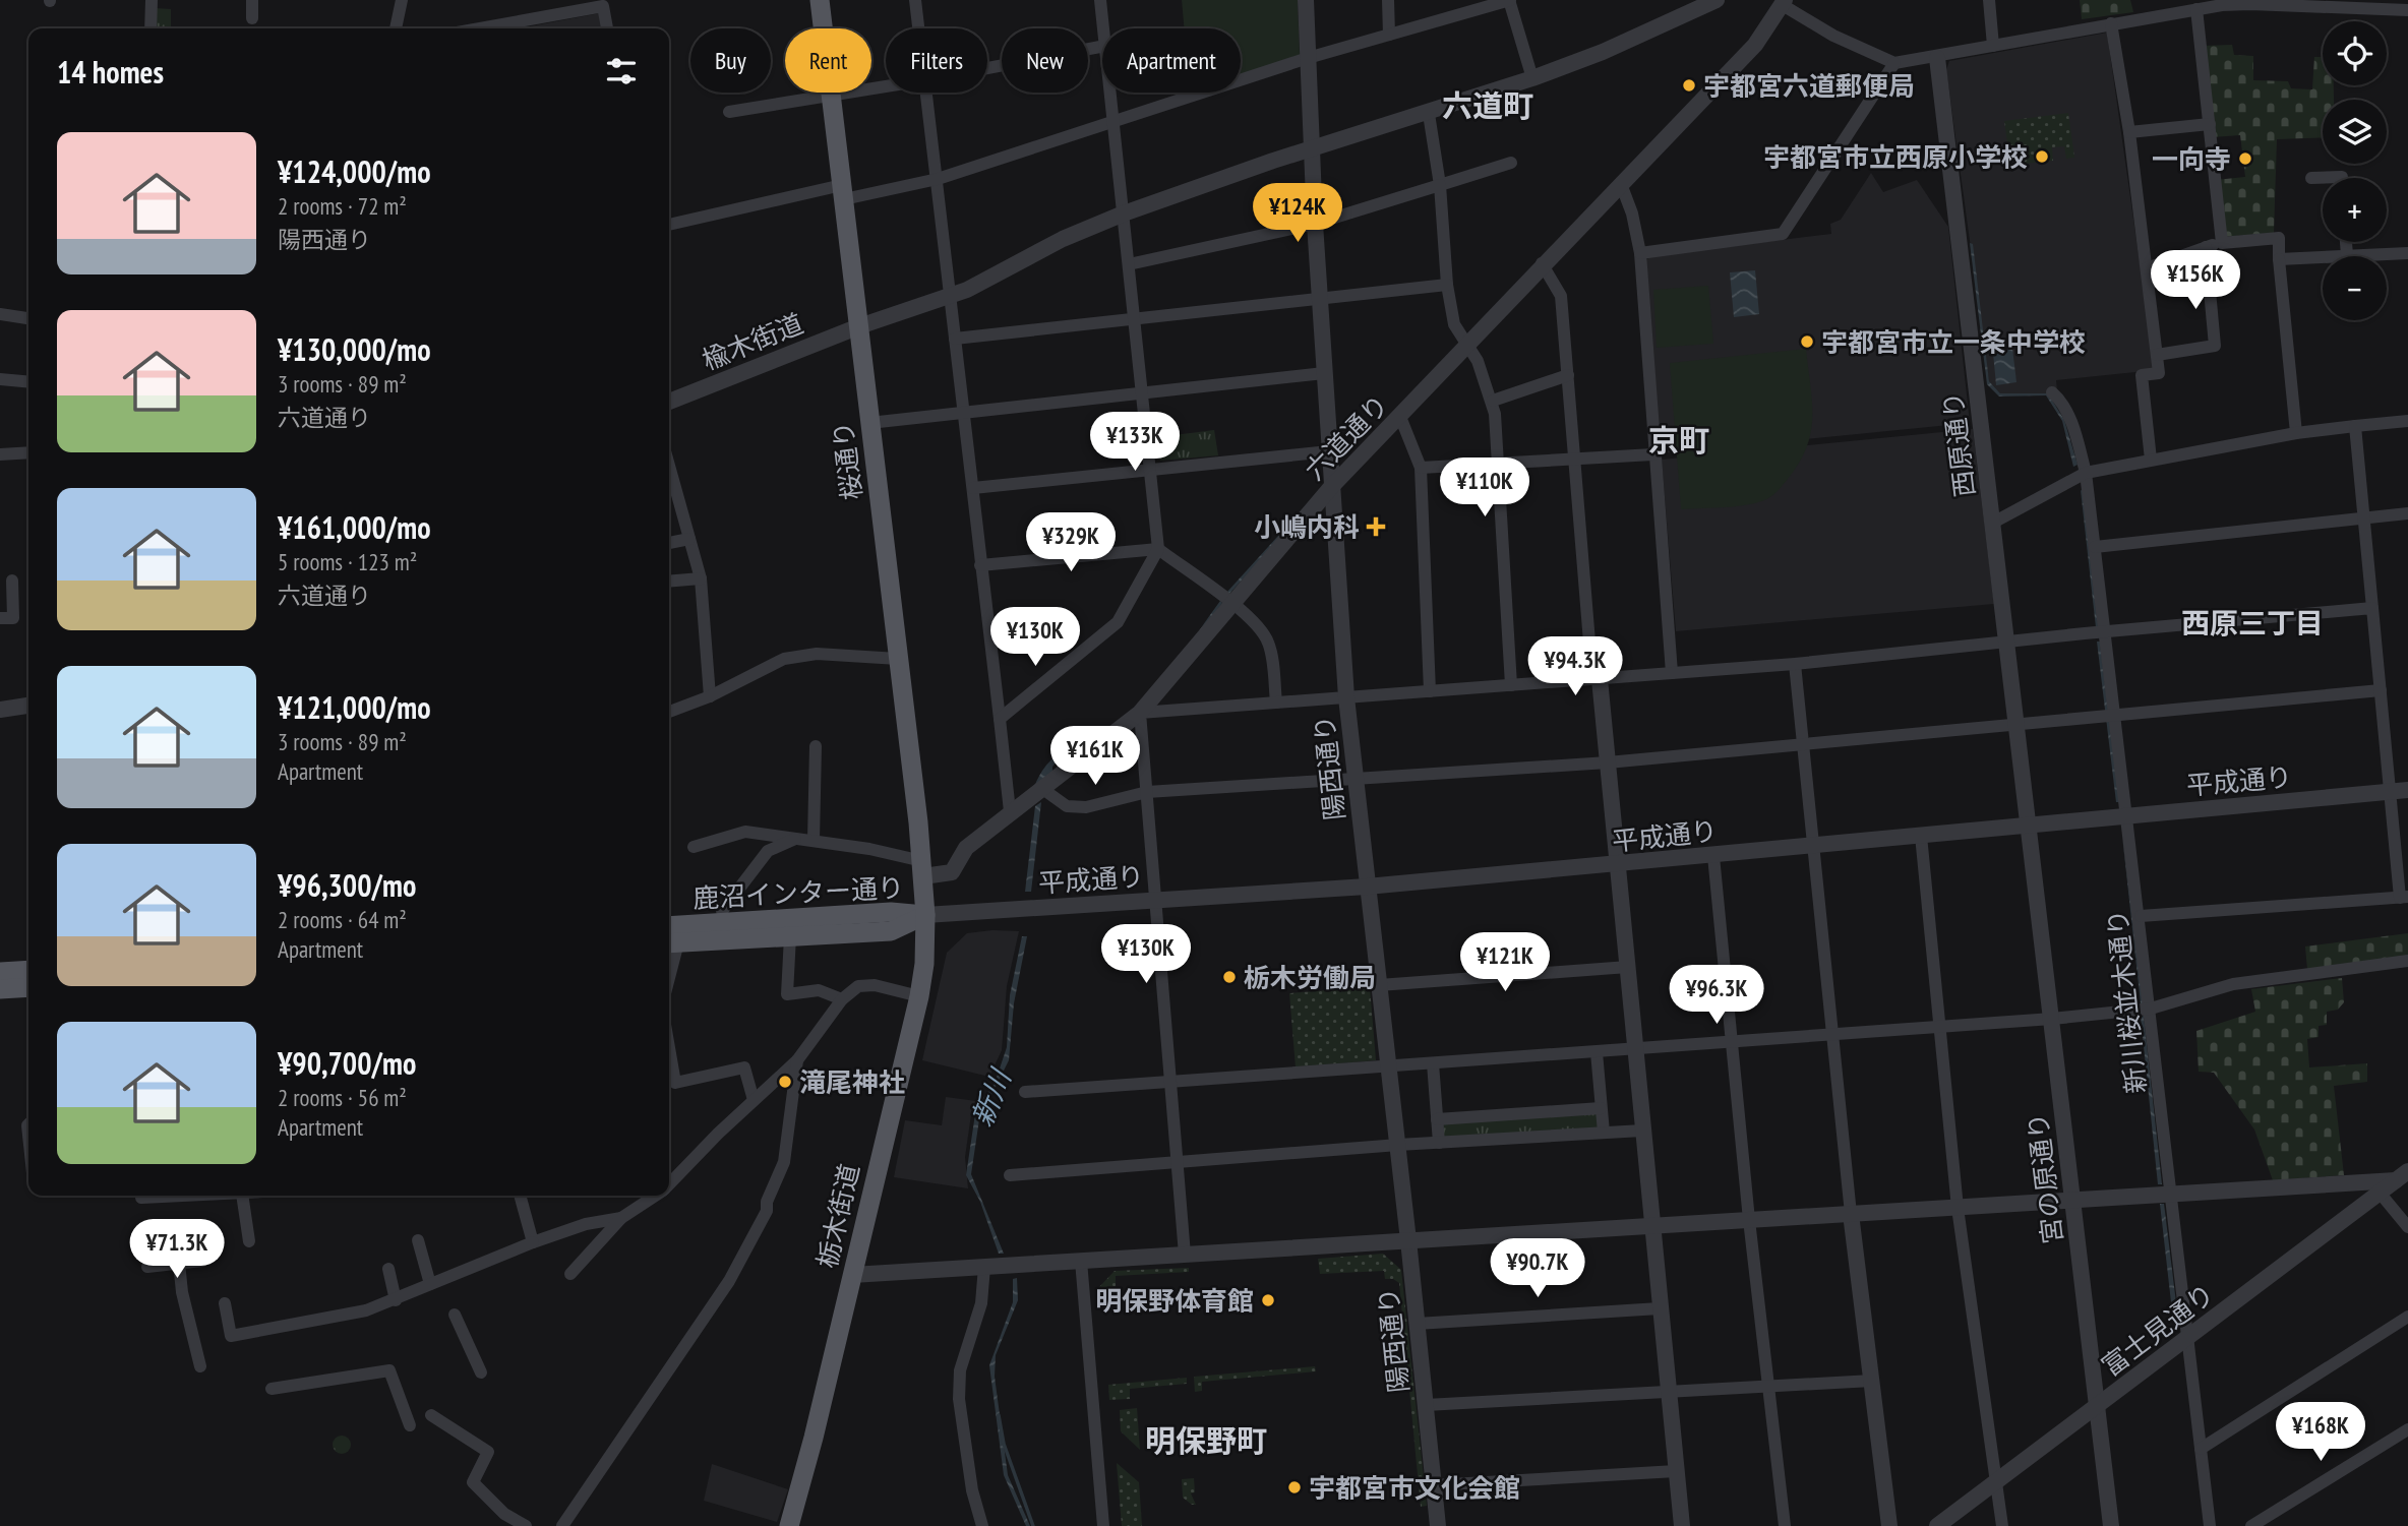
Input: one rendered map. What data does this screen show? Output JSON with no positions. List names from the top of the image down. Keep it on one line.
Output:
{"streets":{"main road":["桜通り","鹿沼インター通り","栃木街道"],"street":["楡木街道","六道通り","西原通り","陽西通り","平成通り","新川桜並木通り","宮の原通り","富士見通り"]},"crossings":[["楡木街道","桜通り"],["楡木街道","陽西通り"],["六道通り","桜通り"],["六道通り","陽西通り"],["西原通り","平成通り"],["西原通り","宮の原通り"],["桜通り","平成通り"],["桜通り","鹿沼インター通り"],["桜通り","栃木街道"],["陽西通り","平成通り"],["平成通り","鹿沼インター通り"],["平成通り","新川桜並木通り"],["平成通り","宮の原通り"],["平成通り","栃木街道"],["鹿沼インター通り","栃木街道"],["新川桜並木通り","富士見通り"],["宮の原通り","富士見通り"]],"districts":["六道町","京町","西原三丁目","明保野町"],"water":["新川"],"places":{"other":["宇都宮六道郵便局","宇都宮市立西原小学校","一向寺","宇都宮市立一条中学校","栃木労働局","滝尾神社","明保野体育館","宇都宮市文化会館"],"health":["小嶋内科"]},"page":{"map_buttons":["+","−"],"chip":["Buy","Rent","Filters","New","Apartment"],"heading":"14 homes","list":[{"name":"¥124,000/mo","note":"2 rooms · 72 m² · 陽西通り"},{"name":"¥130,000/mo","note":"3 rooms · 89 m² · 六道通り"},{"name":"¥161,000/mo","note":"5 rooms · 123 m² · 六道通り"},{"name":"¥121,000/mo","note":"3 rooms · 89 m² · Apartment"},{"name":"¥96,300/mo","note":"2 rooms · 64 m² · Apartment"},{"name":"¥90,700/mo","note":"2 rooms · 56 m² · Apartment"}],"price":["¥124K","¥156K","¥133K","¥110K","¥329K","¥130K","¥94.3K","¥161K","¥130K","¥121K","¥96.3K","¥71.3K","¥90.7K","¥168K"]}}
